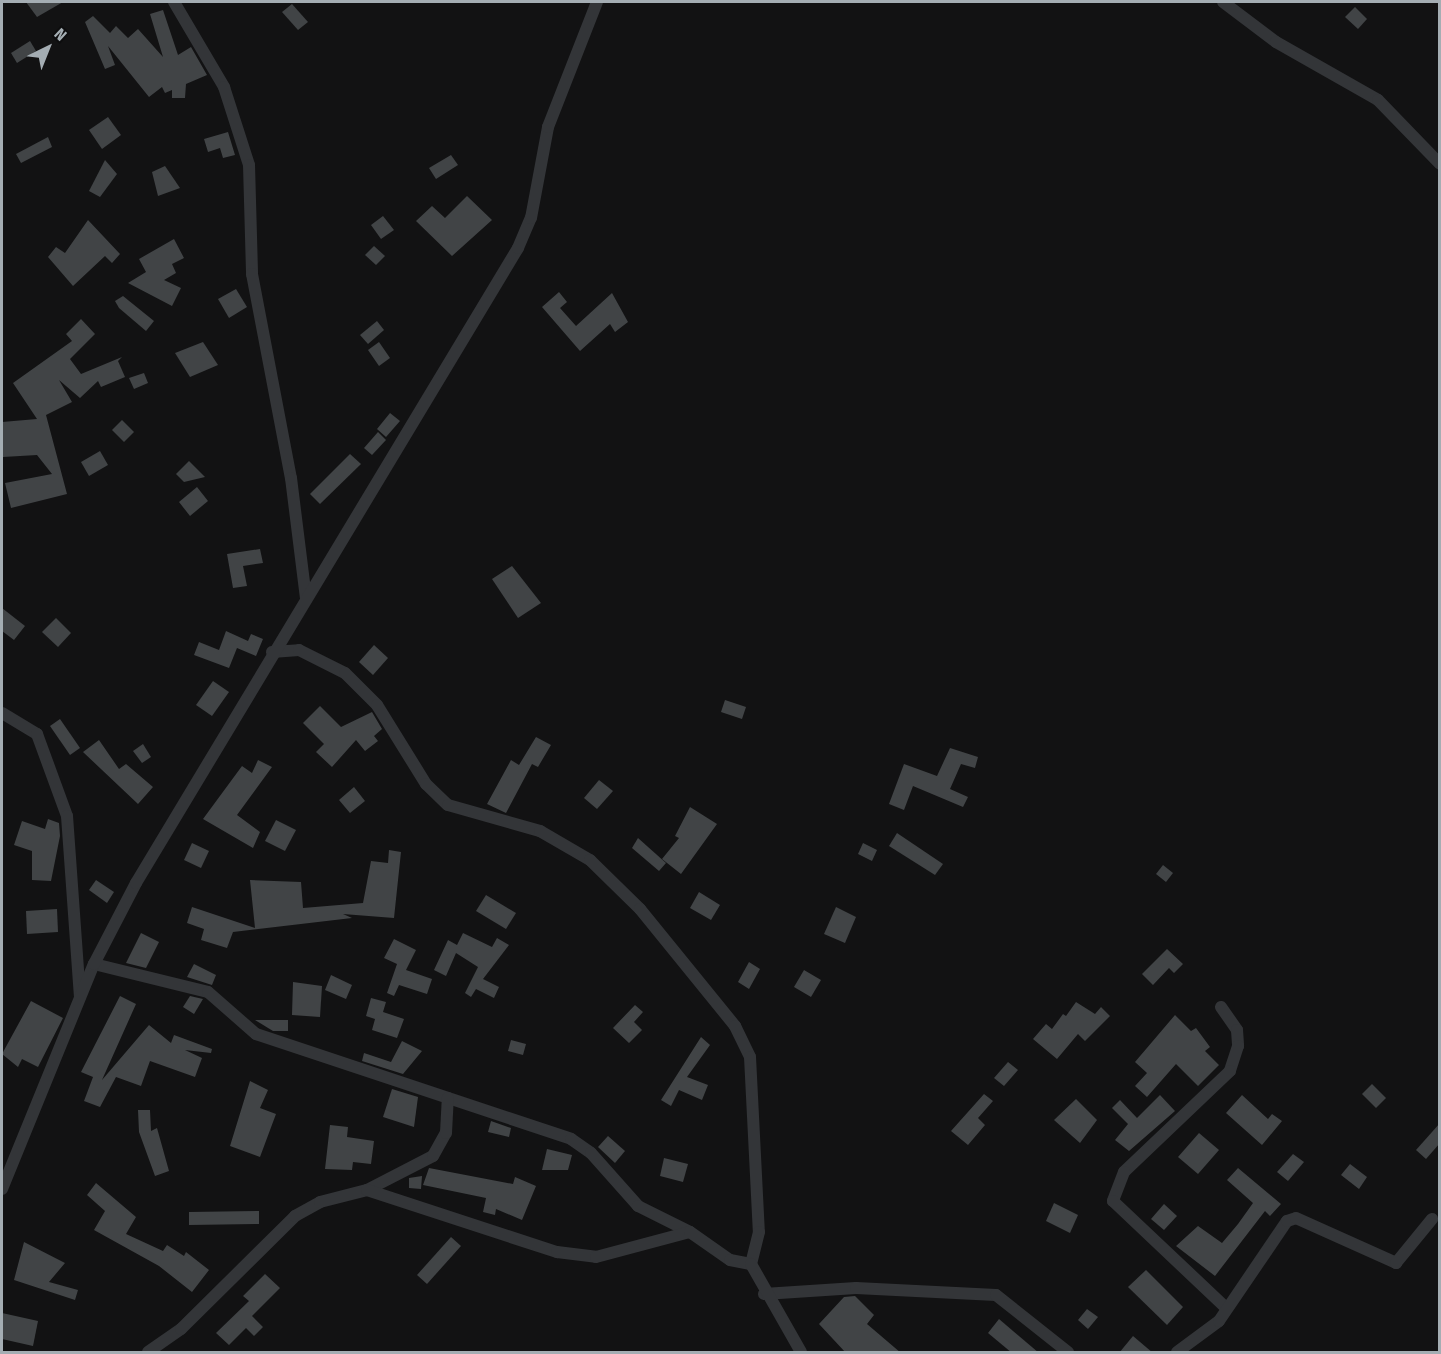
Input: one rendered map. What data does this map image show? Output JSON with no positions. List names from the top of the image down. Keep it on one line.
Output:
{"north":"top right"}
